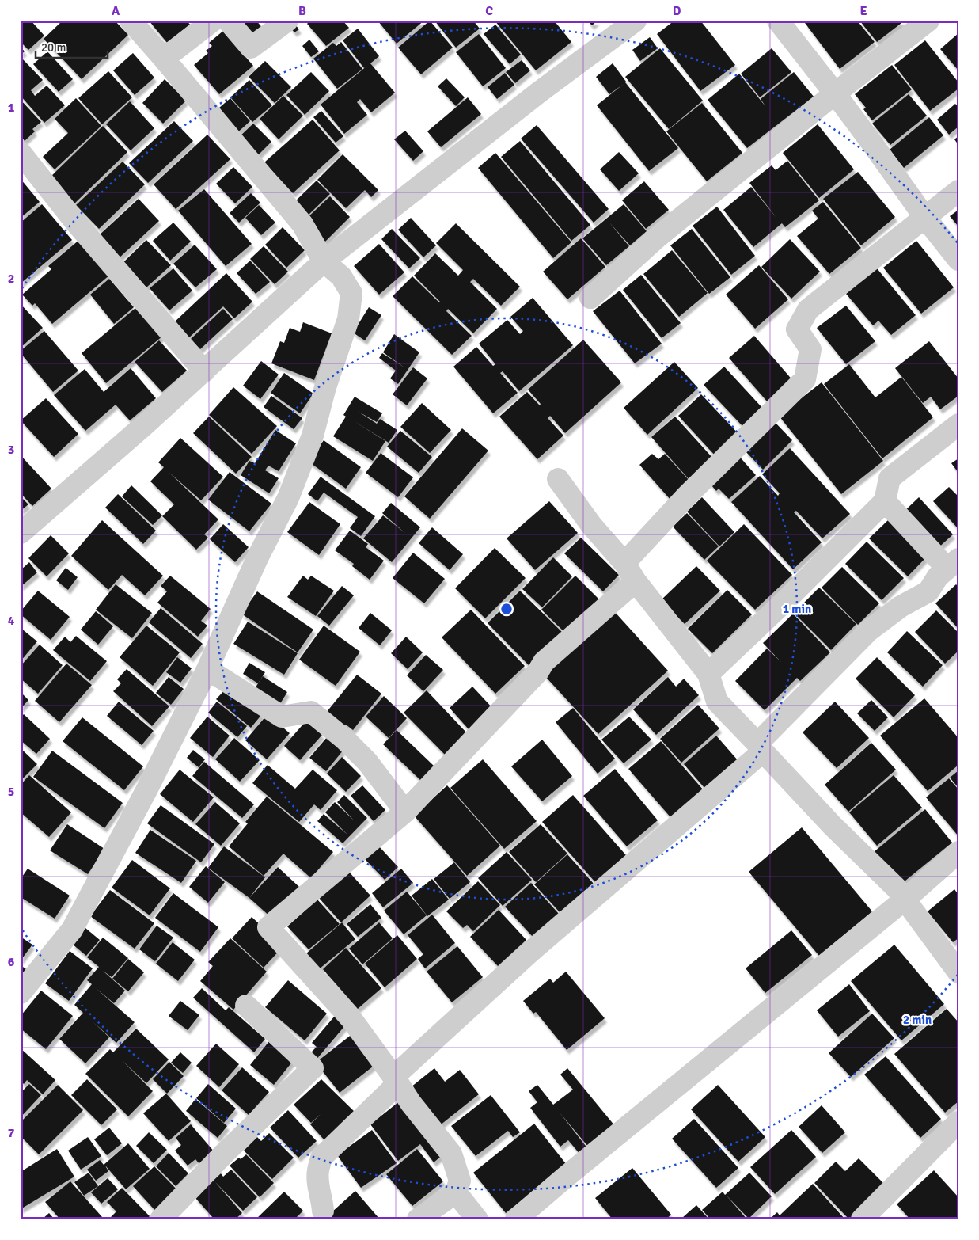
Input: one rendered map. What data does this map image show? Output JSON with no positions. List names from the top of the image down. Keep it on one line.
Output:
{"scale_bar":"20 m","grid":{"columns":["A","B","C","D","E"],"rows":["1","2","3","4","5","6","7"]},"rings":["1 min","2 min"]}
